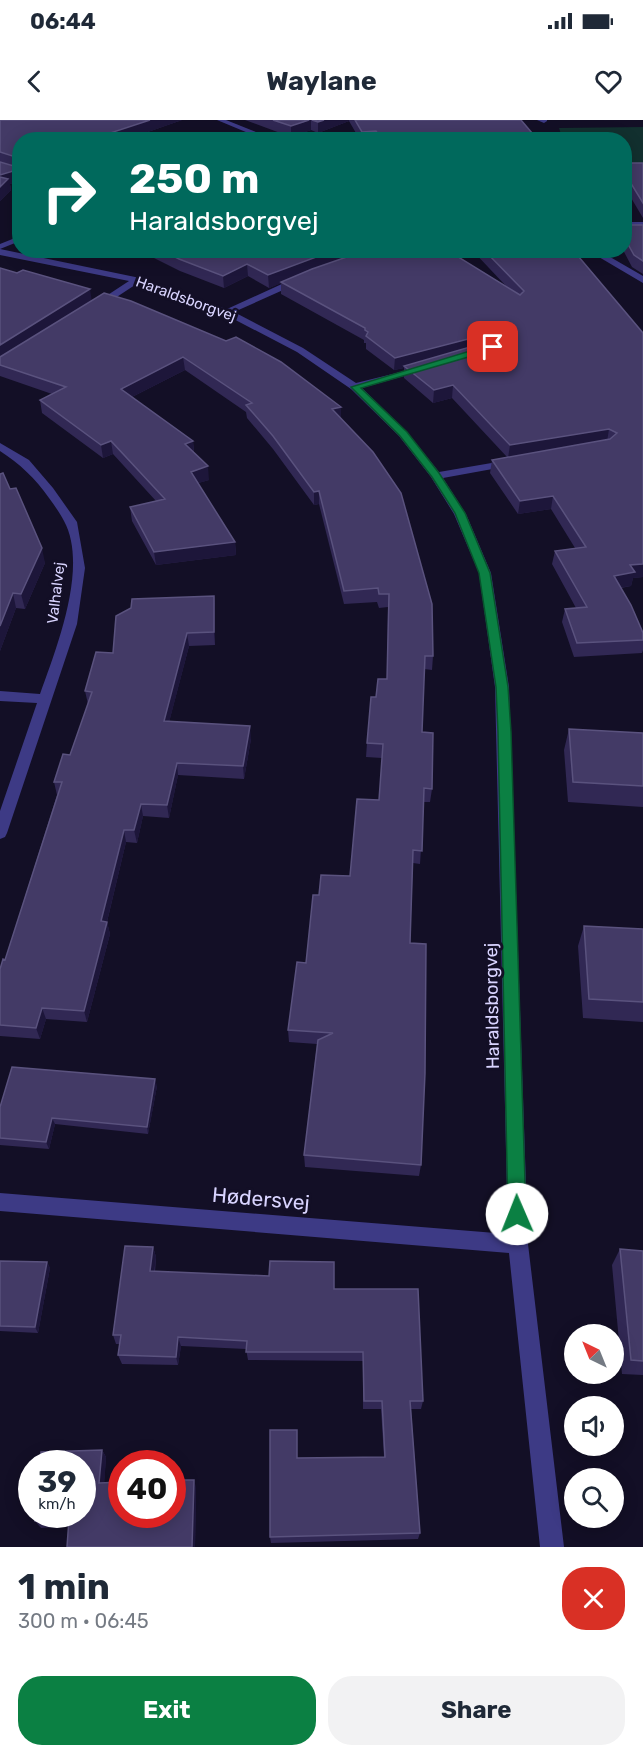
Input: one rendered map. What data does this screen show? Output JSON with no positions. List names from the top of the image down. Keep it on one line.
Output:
{"streets":{"street":["Haraldsborgvej","Valhalvej","Hødersvej"]},"crossings":[["Haraldsborgvej","Hødersvej"]],"north":"top left","page":{"status":"06:44","header":"Waylane","turn":["250 m","Haraldsborgvej"],"speed":"39 km/h","limit":"40","heading":["1 min","300 m · 06:45"],"buttons":["Exit","Share"]}}
